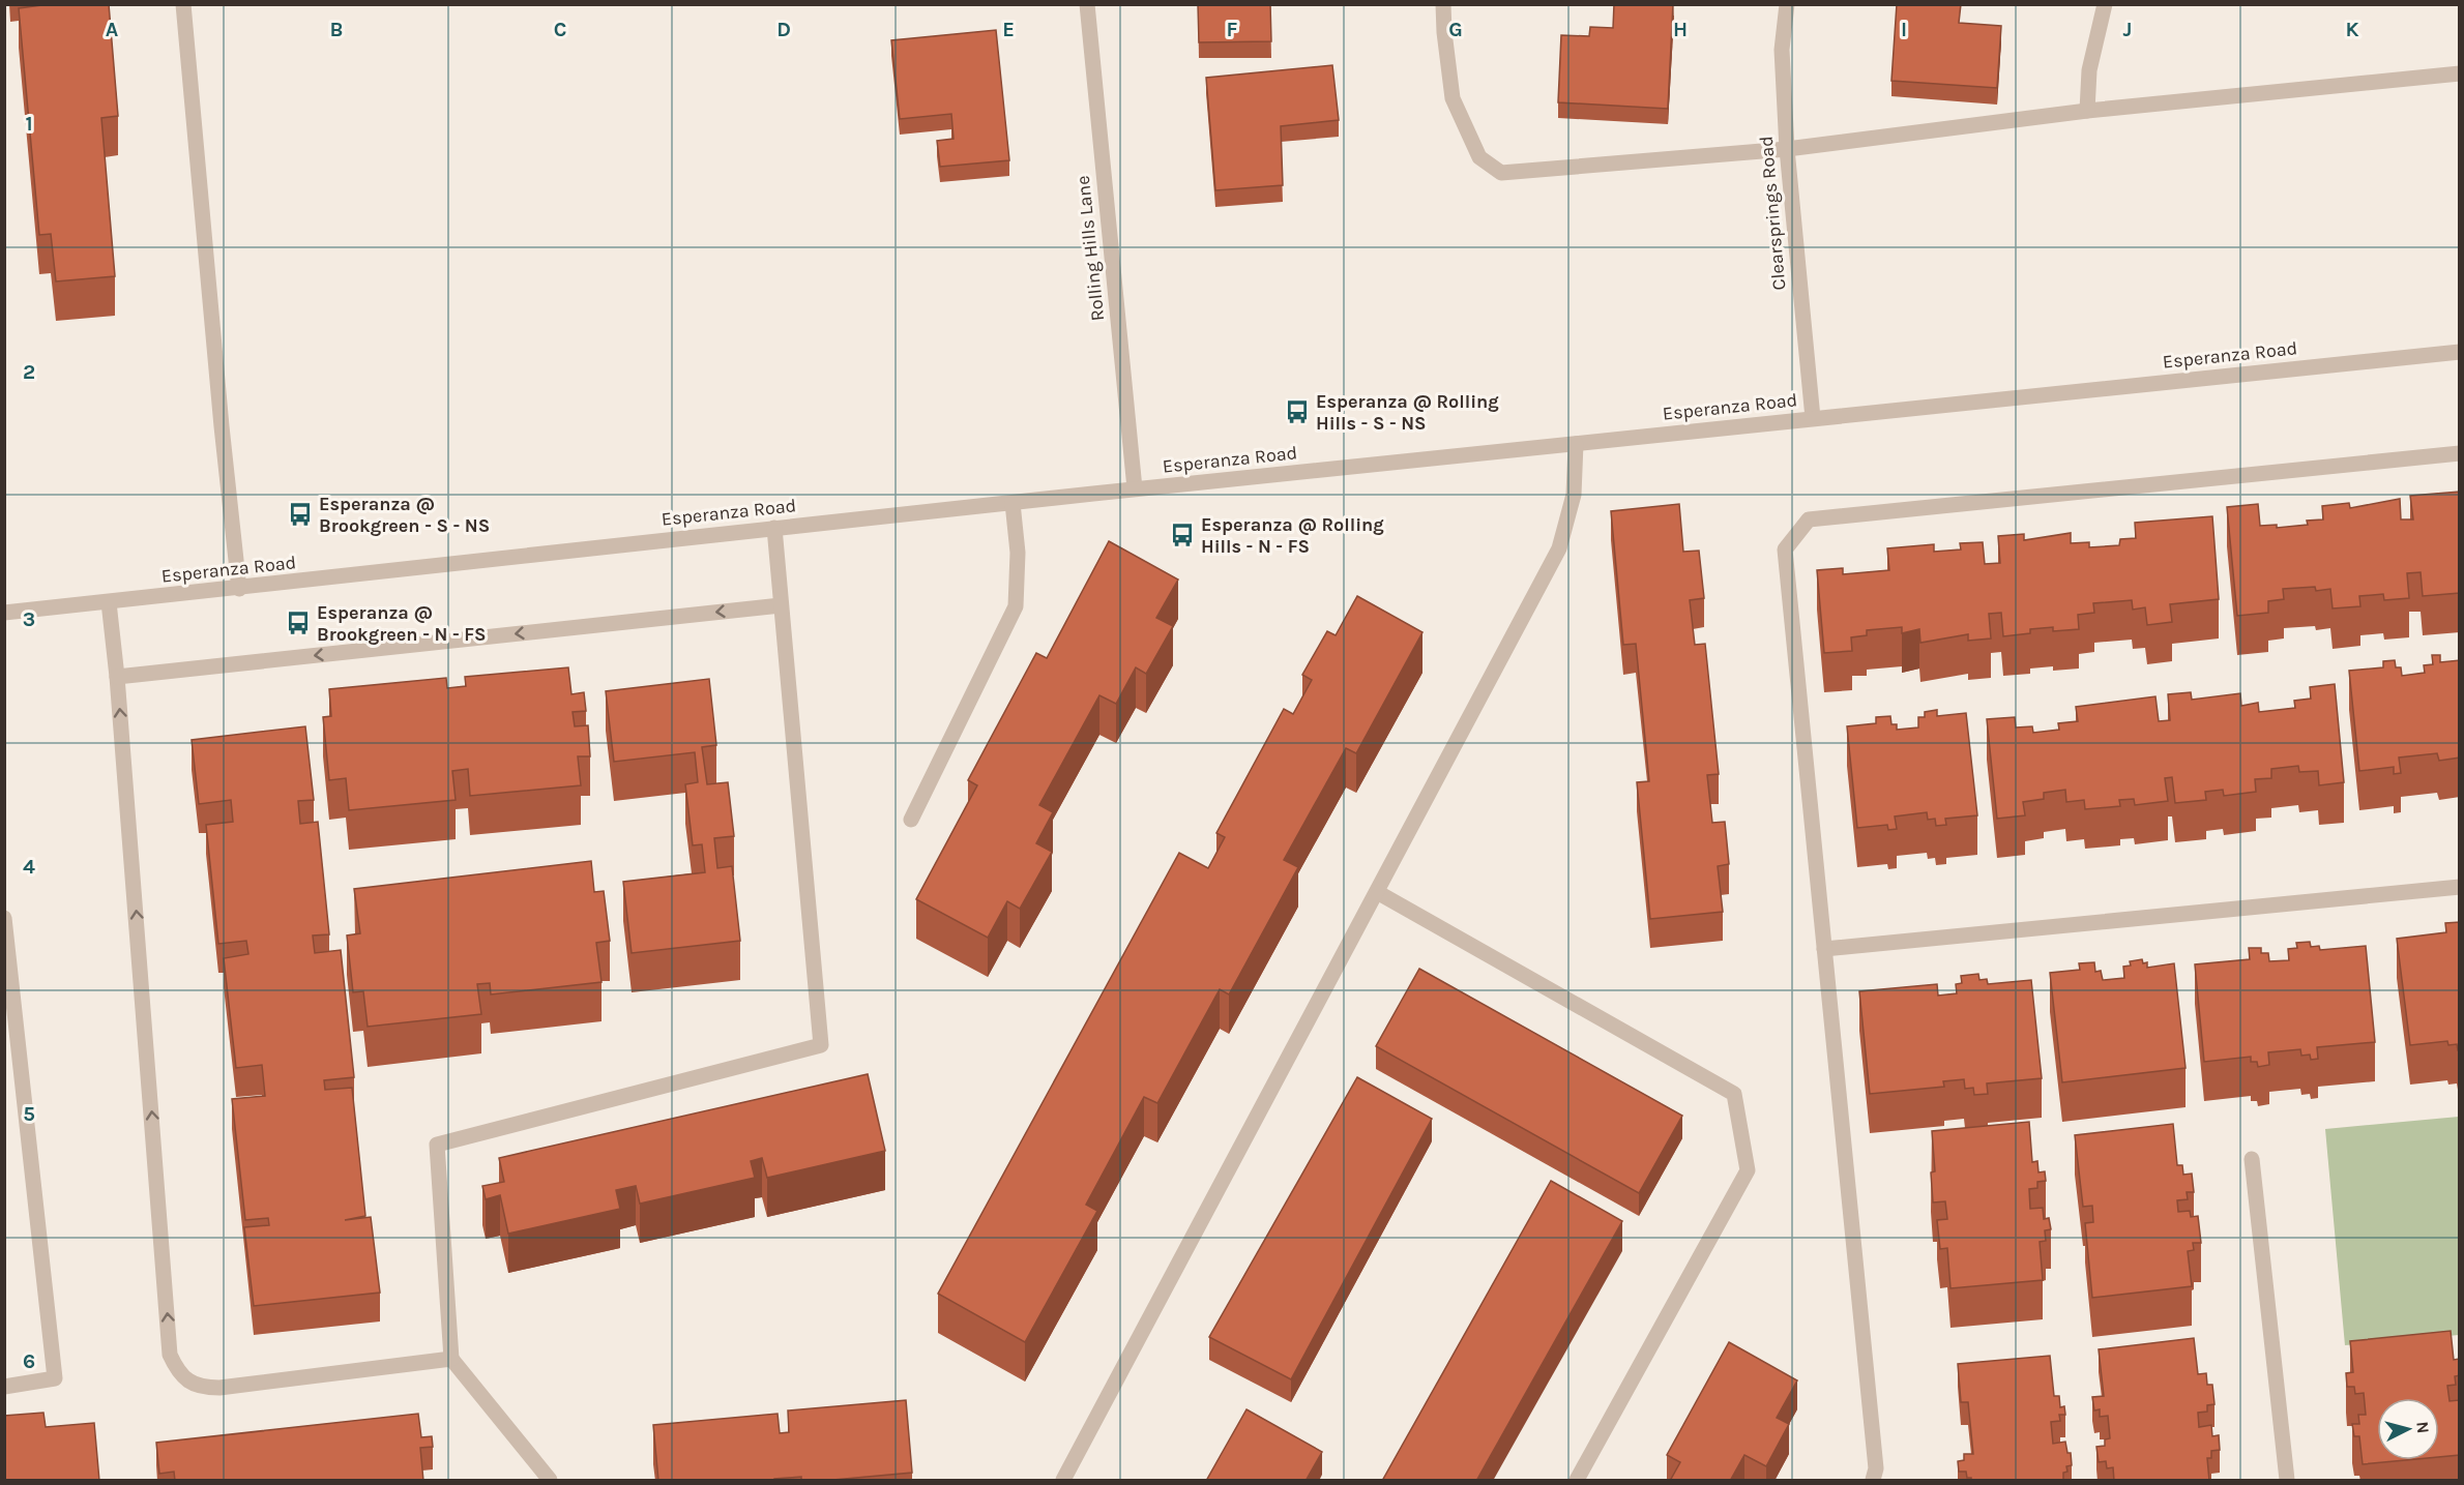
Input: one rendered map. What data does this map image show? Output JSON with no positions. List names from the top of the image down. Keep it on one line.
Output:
{"streets":{"street":["Clearsprings Road","Rolling Hills Lane","Esperanza Road"]},"crossings":[["Clearsprings Road","Esperanza Road"],["Rolling Hills Lane","Esperanza Road"]],"places":{"bus stop":["Esperanza @ Rolling Hills - S - NS","Esperanza @ Brookgreen - S - NS","Esperanza @ Rolling Hills - N - FS","Esperanza @ Brookgreen - N - FS"]},"north":"right","grid":{"columns":["A","B","C","D","E","F","G","H","I","J","K"],"rows":["1","2","3","4","5","6"]}}
